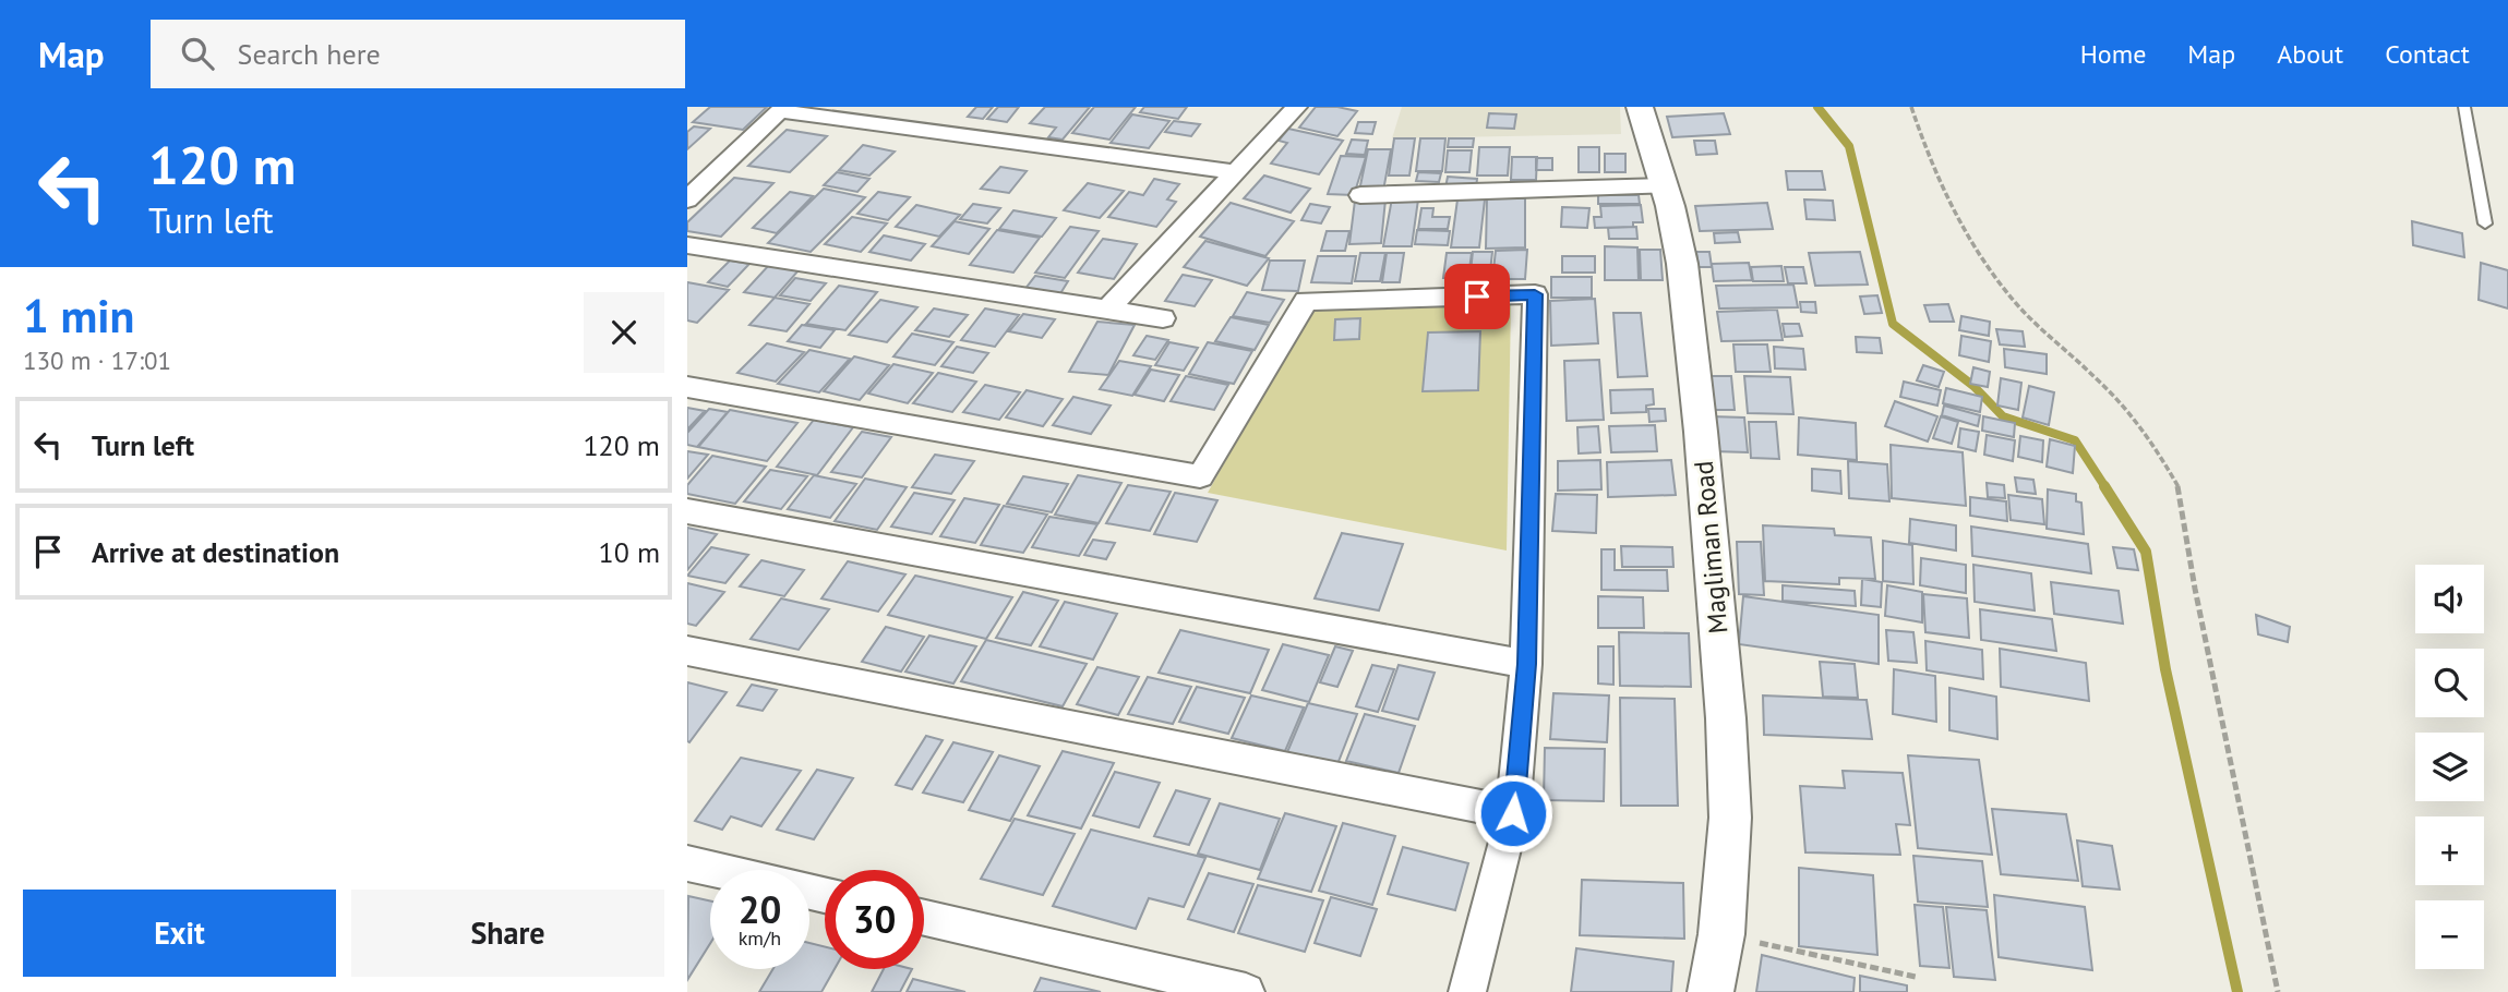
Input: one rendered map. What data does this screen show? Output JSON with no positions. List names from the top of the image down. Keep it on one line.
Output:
{"streets":{"street":["Magliman Road"]},"page":{"header":"Map","search":"Search here","nav":["Home","Map","About","Contact"],"turn":["120 m","Turn left"],"heading":["1 min","130 m · 17:01"],"list":[{"name":"Turn left","value":"120 m"},{"name":"Arrive at destination","value":"10 m"}],"map_buttons":["+","−"],"speed":"20 km/h","limit":"30","buttons":["Exit","Share"]}}
